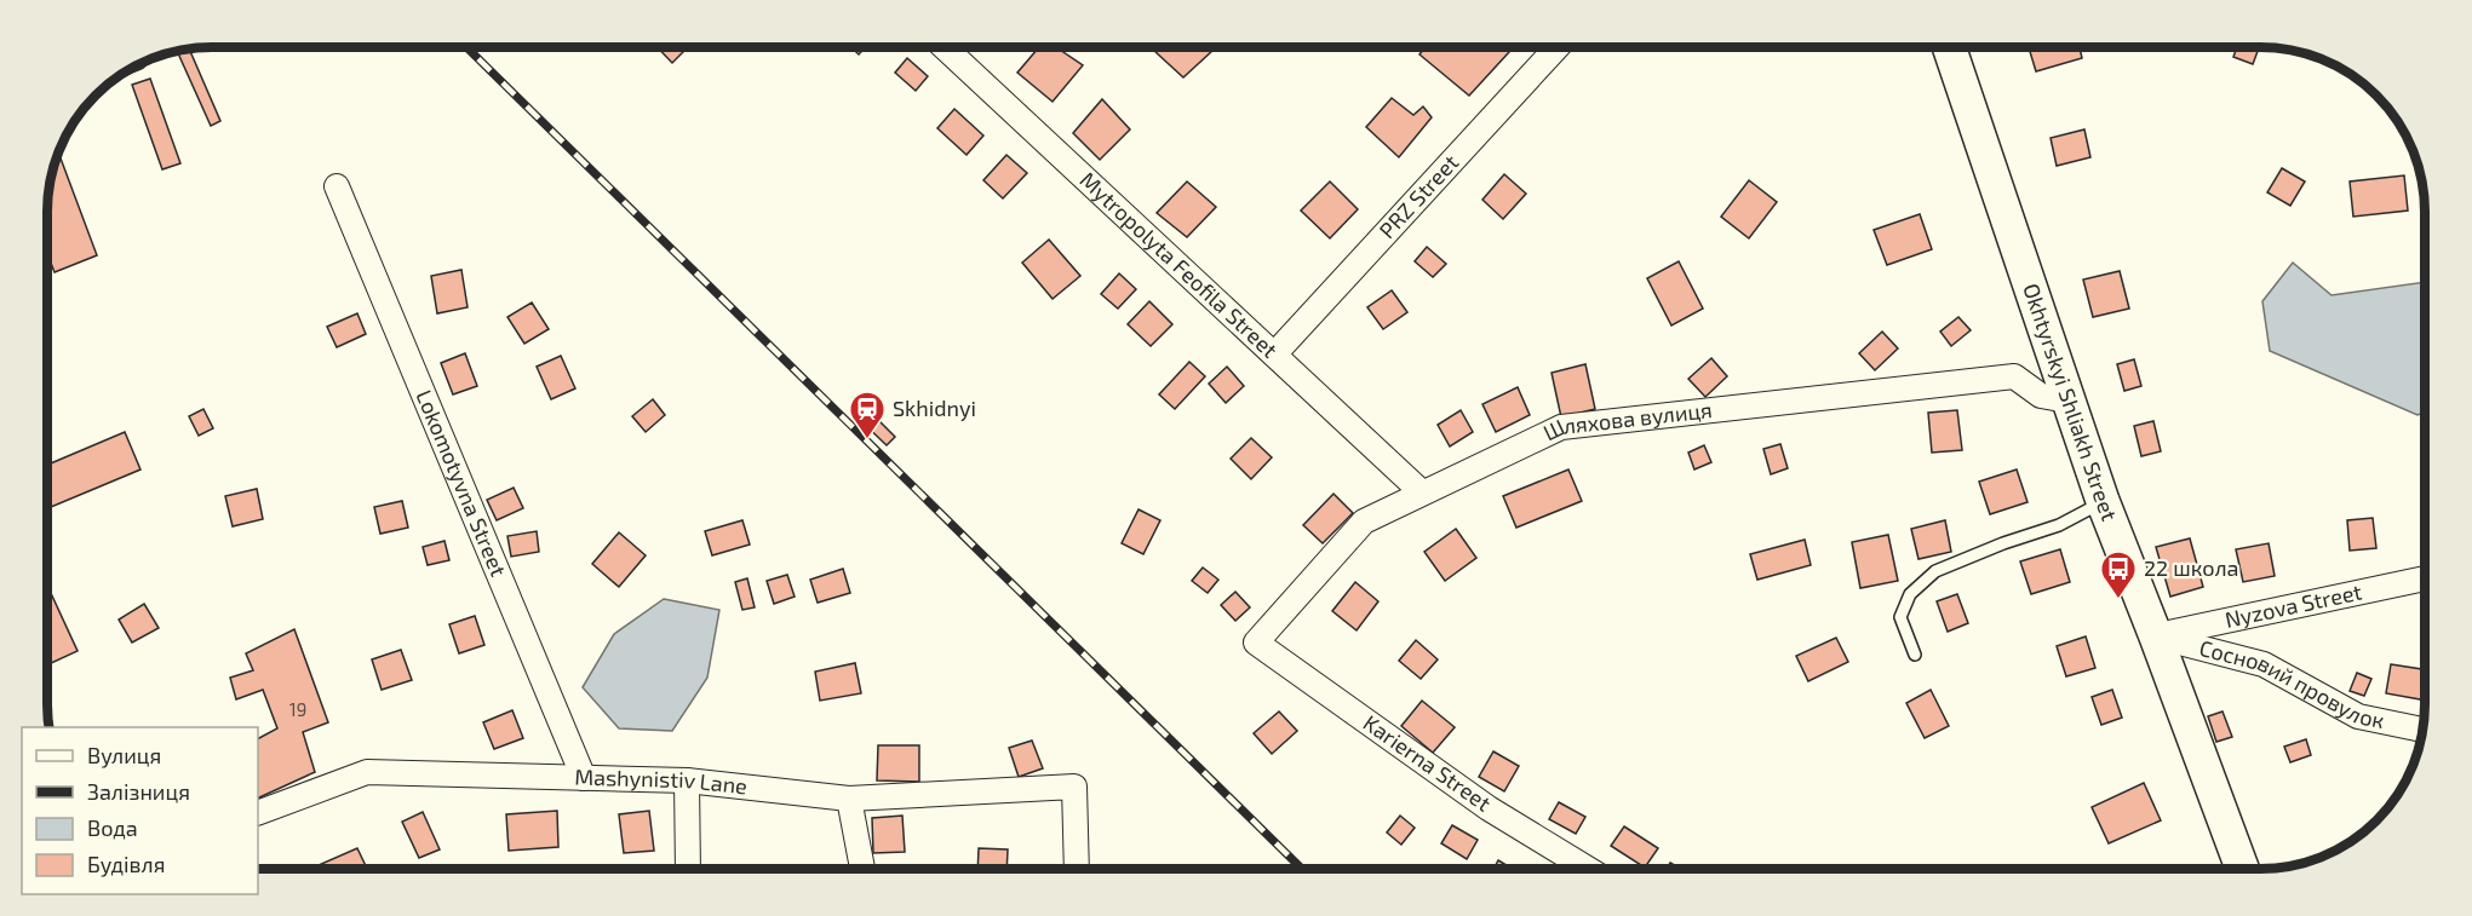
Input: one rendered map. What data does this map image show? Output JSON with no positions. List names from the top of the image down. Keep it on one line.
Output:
{"streets":{"main road":["Okhtyrskyi Shliakh Street"],"street":["PRZ Street","Mytropolyta Feofila Street","Шляхова вулиця","Lokomotyvna Street","Nyzova Street","Сосновий провулок","Karierna Street","Mashynistiv Lane"]},"crossings":[["PRZ Street","Mytropolyta Feofila Street"],["Mytropolyta Feofila Street","Шляхова вулиця"],["Okhtyrskyi Shliakh Street","Шляхова вулиця"],["Okhtyrskyi Shliakh Street","Nyzova Street"],["Okhtyrskyi Shliakh Street","Сосновий провулок"],["Шляхова вулиця","Karierna Street"],["Lokomotyvna Street","Mashynistiv Lane"],["Nyzova Street","Сосновий провулок"]],"places":{"station":["Skhidnyi"],"bus stop":["22 школа"]},"house_numbers":["19"],"legend":["Вулиця","Залізниця","Вода","Будівля"]}
